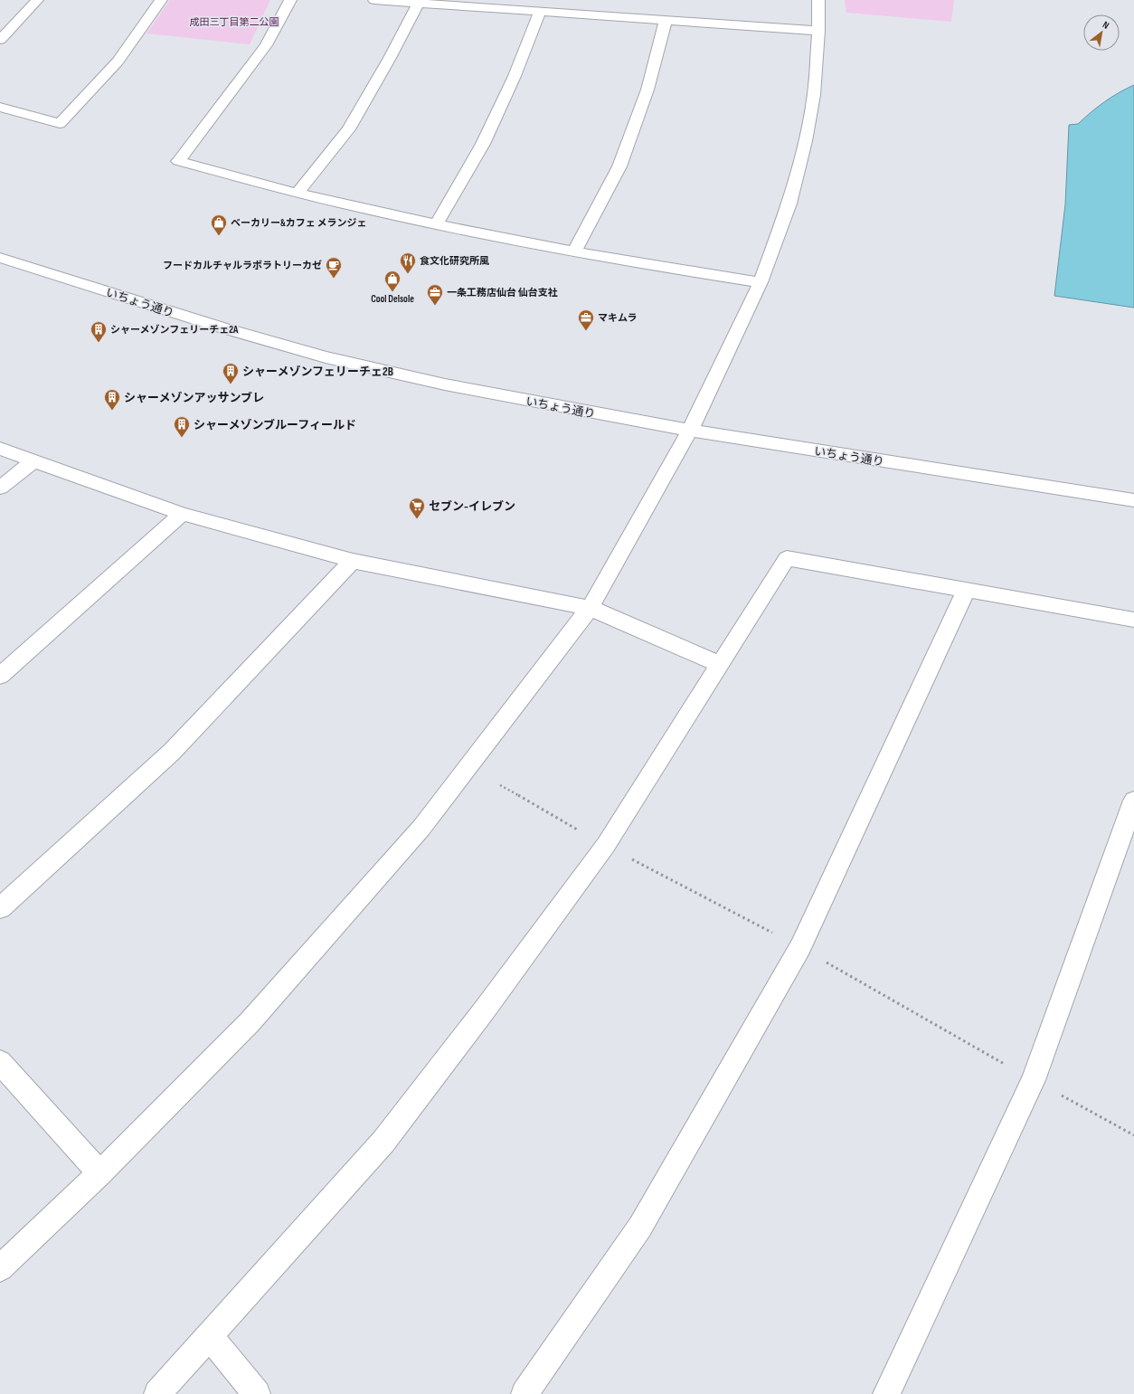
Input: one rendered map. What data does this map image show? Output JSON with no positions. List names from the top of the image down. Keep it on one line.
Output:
{"streets":{"street":["いちょう通り"]},"parks":["成田三丁目第二公園"],"places":{"shop":["ベーカリー&カフェ メランジェ","Cool Delsole"],"restaurant":["食文化研究所風"],"cafe":["フードカルチャルラボラトリーカゼ"],"office":["一条工務店仙台 仙台支社","マキムラ"],"building":["シャーメゾンフェリーチェ2A","シャーメゾンフェリーチェ2B","シャーメゾンアッサンブレ","シャーメゾンブルーフィールド"],"supermarket":["セブン-イレブン"]},"north":"top right"}
